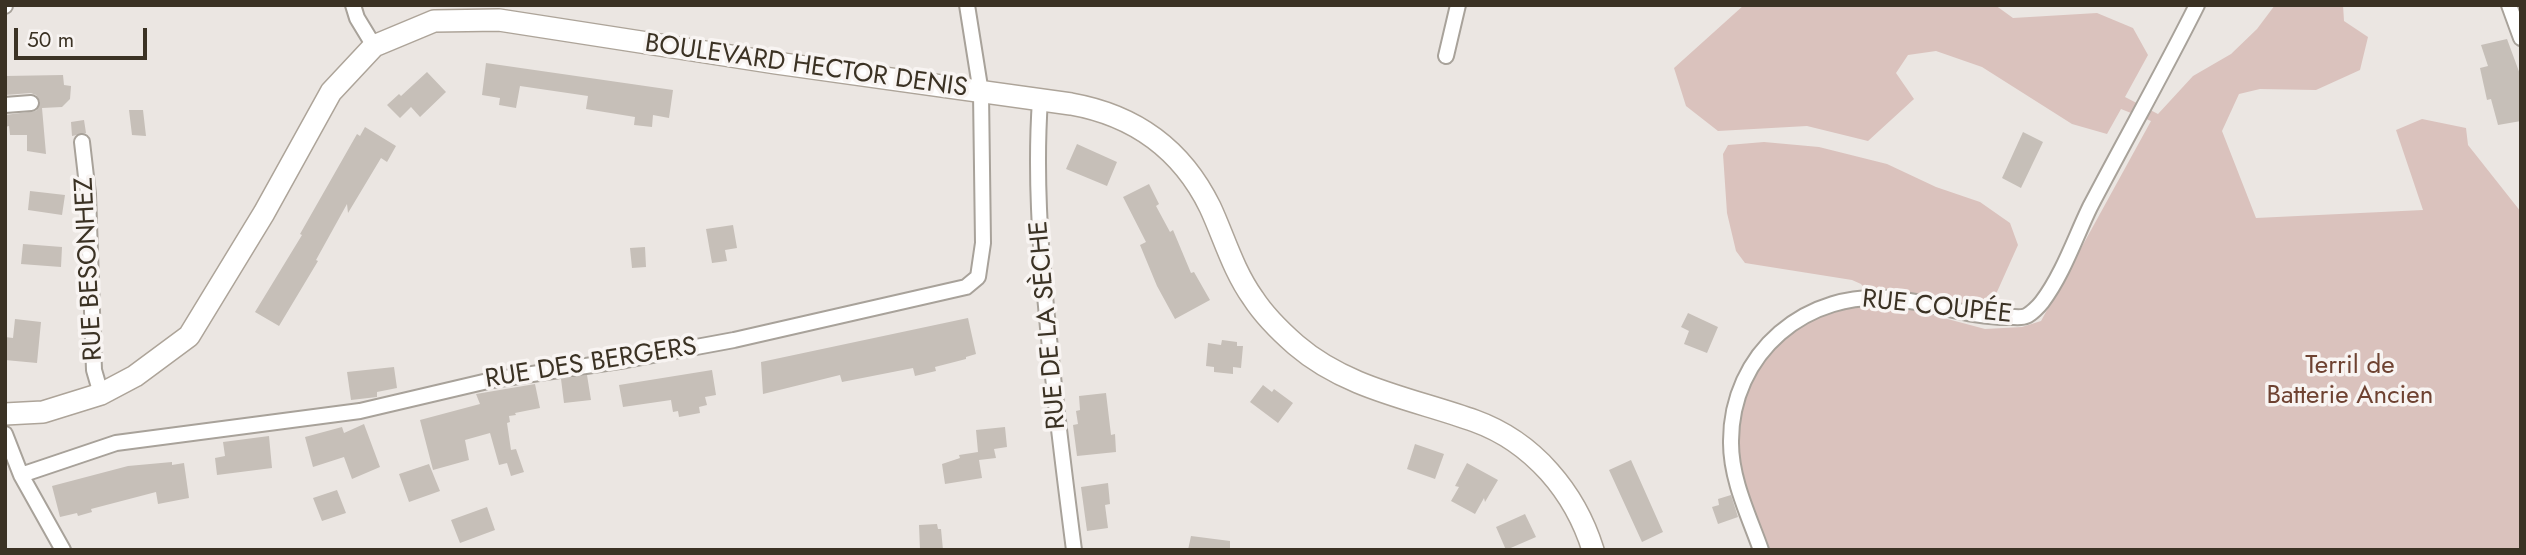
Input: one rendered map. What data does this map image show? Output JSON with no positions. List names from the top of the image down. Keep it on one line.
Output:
{"streets":{"street":["BOULEVARD HECTOR DENIS","RUE BESONHEZ","RUE COUPÉE","RUE DE LA SÈCHE","RUE DES BERGERS"]},"crossings":[["BOULEVARD HECTOR DENIS","RUE BESONHEZ"],["BOULEVARD HECTOR DENIS","RUE DE LA SÈCHE"],["BOULEVARD HECTOR DENIS","RUE DES BERGERS"]],"parks":["Terril de Batterie Ancien"],"scale_bar":"50 m"}
